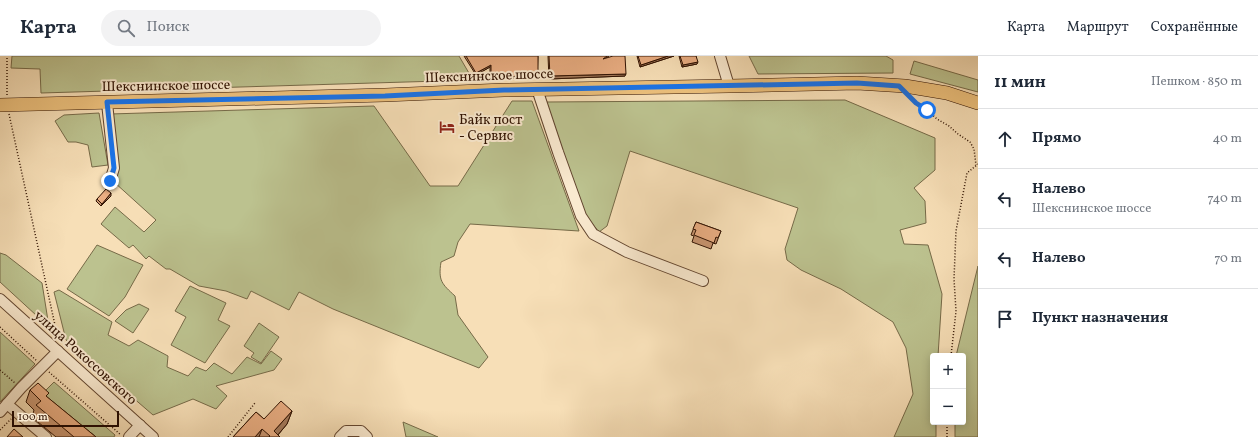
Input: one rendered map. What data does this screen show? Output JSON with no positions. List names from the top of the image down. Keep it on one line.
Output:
{"streets":{"main road":["Шекснинское шоссе"],"street":["улица Рокоссовского"]},"places":{"hotel":["Байк пост - Сервис"]},"scale_bar":"100 m","page":{"header":"Карта","search":"Поиск","nav":["Карта","Маршрут","Сохранённые"],"heading":["11 мин","Пешком · 850 m"],"list":[["Прямо","40 m"],["Налево","Шекснинское шоссе","740 m"],["Налево","70 m"],"Пункт назначения"],"map_buttons":["+","−"],"scale":"100 m"}}
